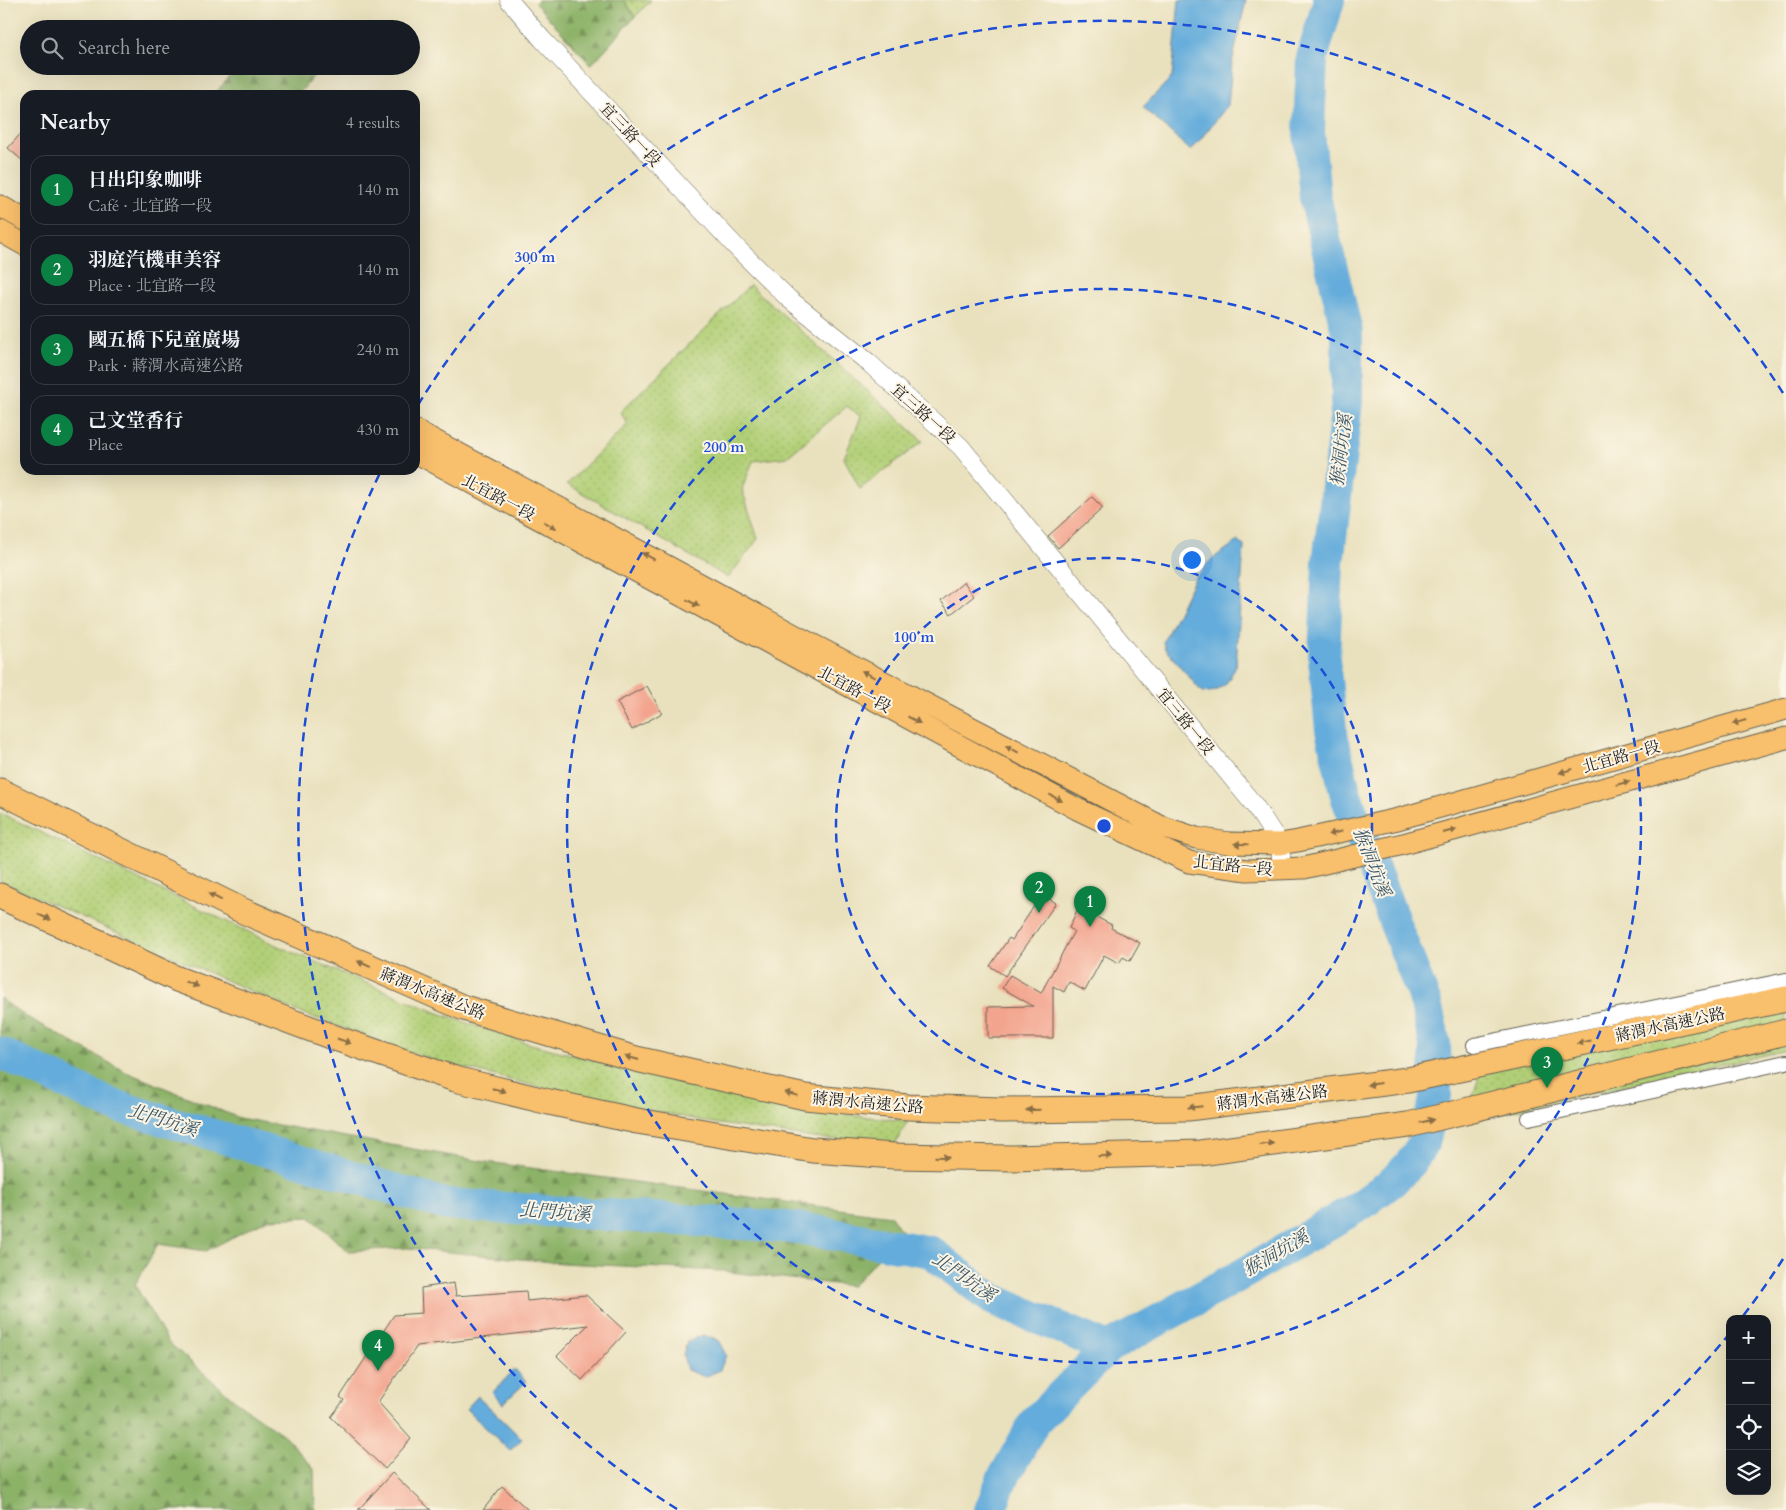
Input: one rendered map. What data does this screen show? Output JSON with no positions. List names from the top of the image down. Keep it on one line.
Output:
{"streets":{"highway":["蔣渭水高速公路"],"main road":["北宜路一段"],"street":["宜三路一段"]},"crossings":[["宜三路一段","北宜路一段"]],"water":["猴洞坑溪","北門坑溪"],"page":{"search":"Search here","heading":["Nearby","4 results"],"list":[{"mark":"1","name":"日出印象咖啡","note":"Café · 北宜路一段","value":"140 m"},{"mark":"2","name":"羽庭汽機車美容","note":"Place · 北宜路一段","value":"140 m"},{"mark":"3","name":"國五橋下兒童廣場","note":"Park · 蔣渭水高速公路","value":"240 m"},{"mark":"4","name":"己文堂香行","note":"Place","value":"430 m"}],"pins":["2","1","3","4"],"map_buttons":["+","−"]},"rings":["300 m","200 m","100 m"]}
